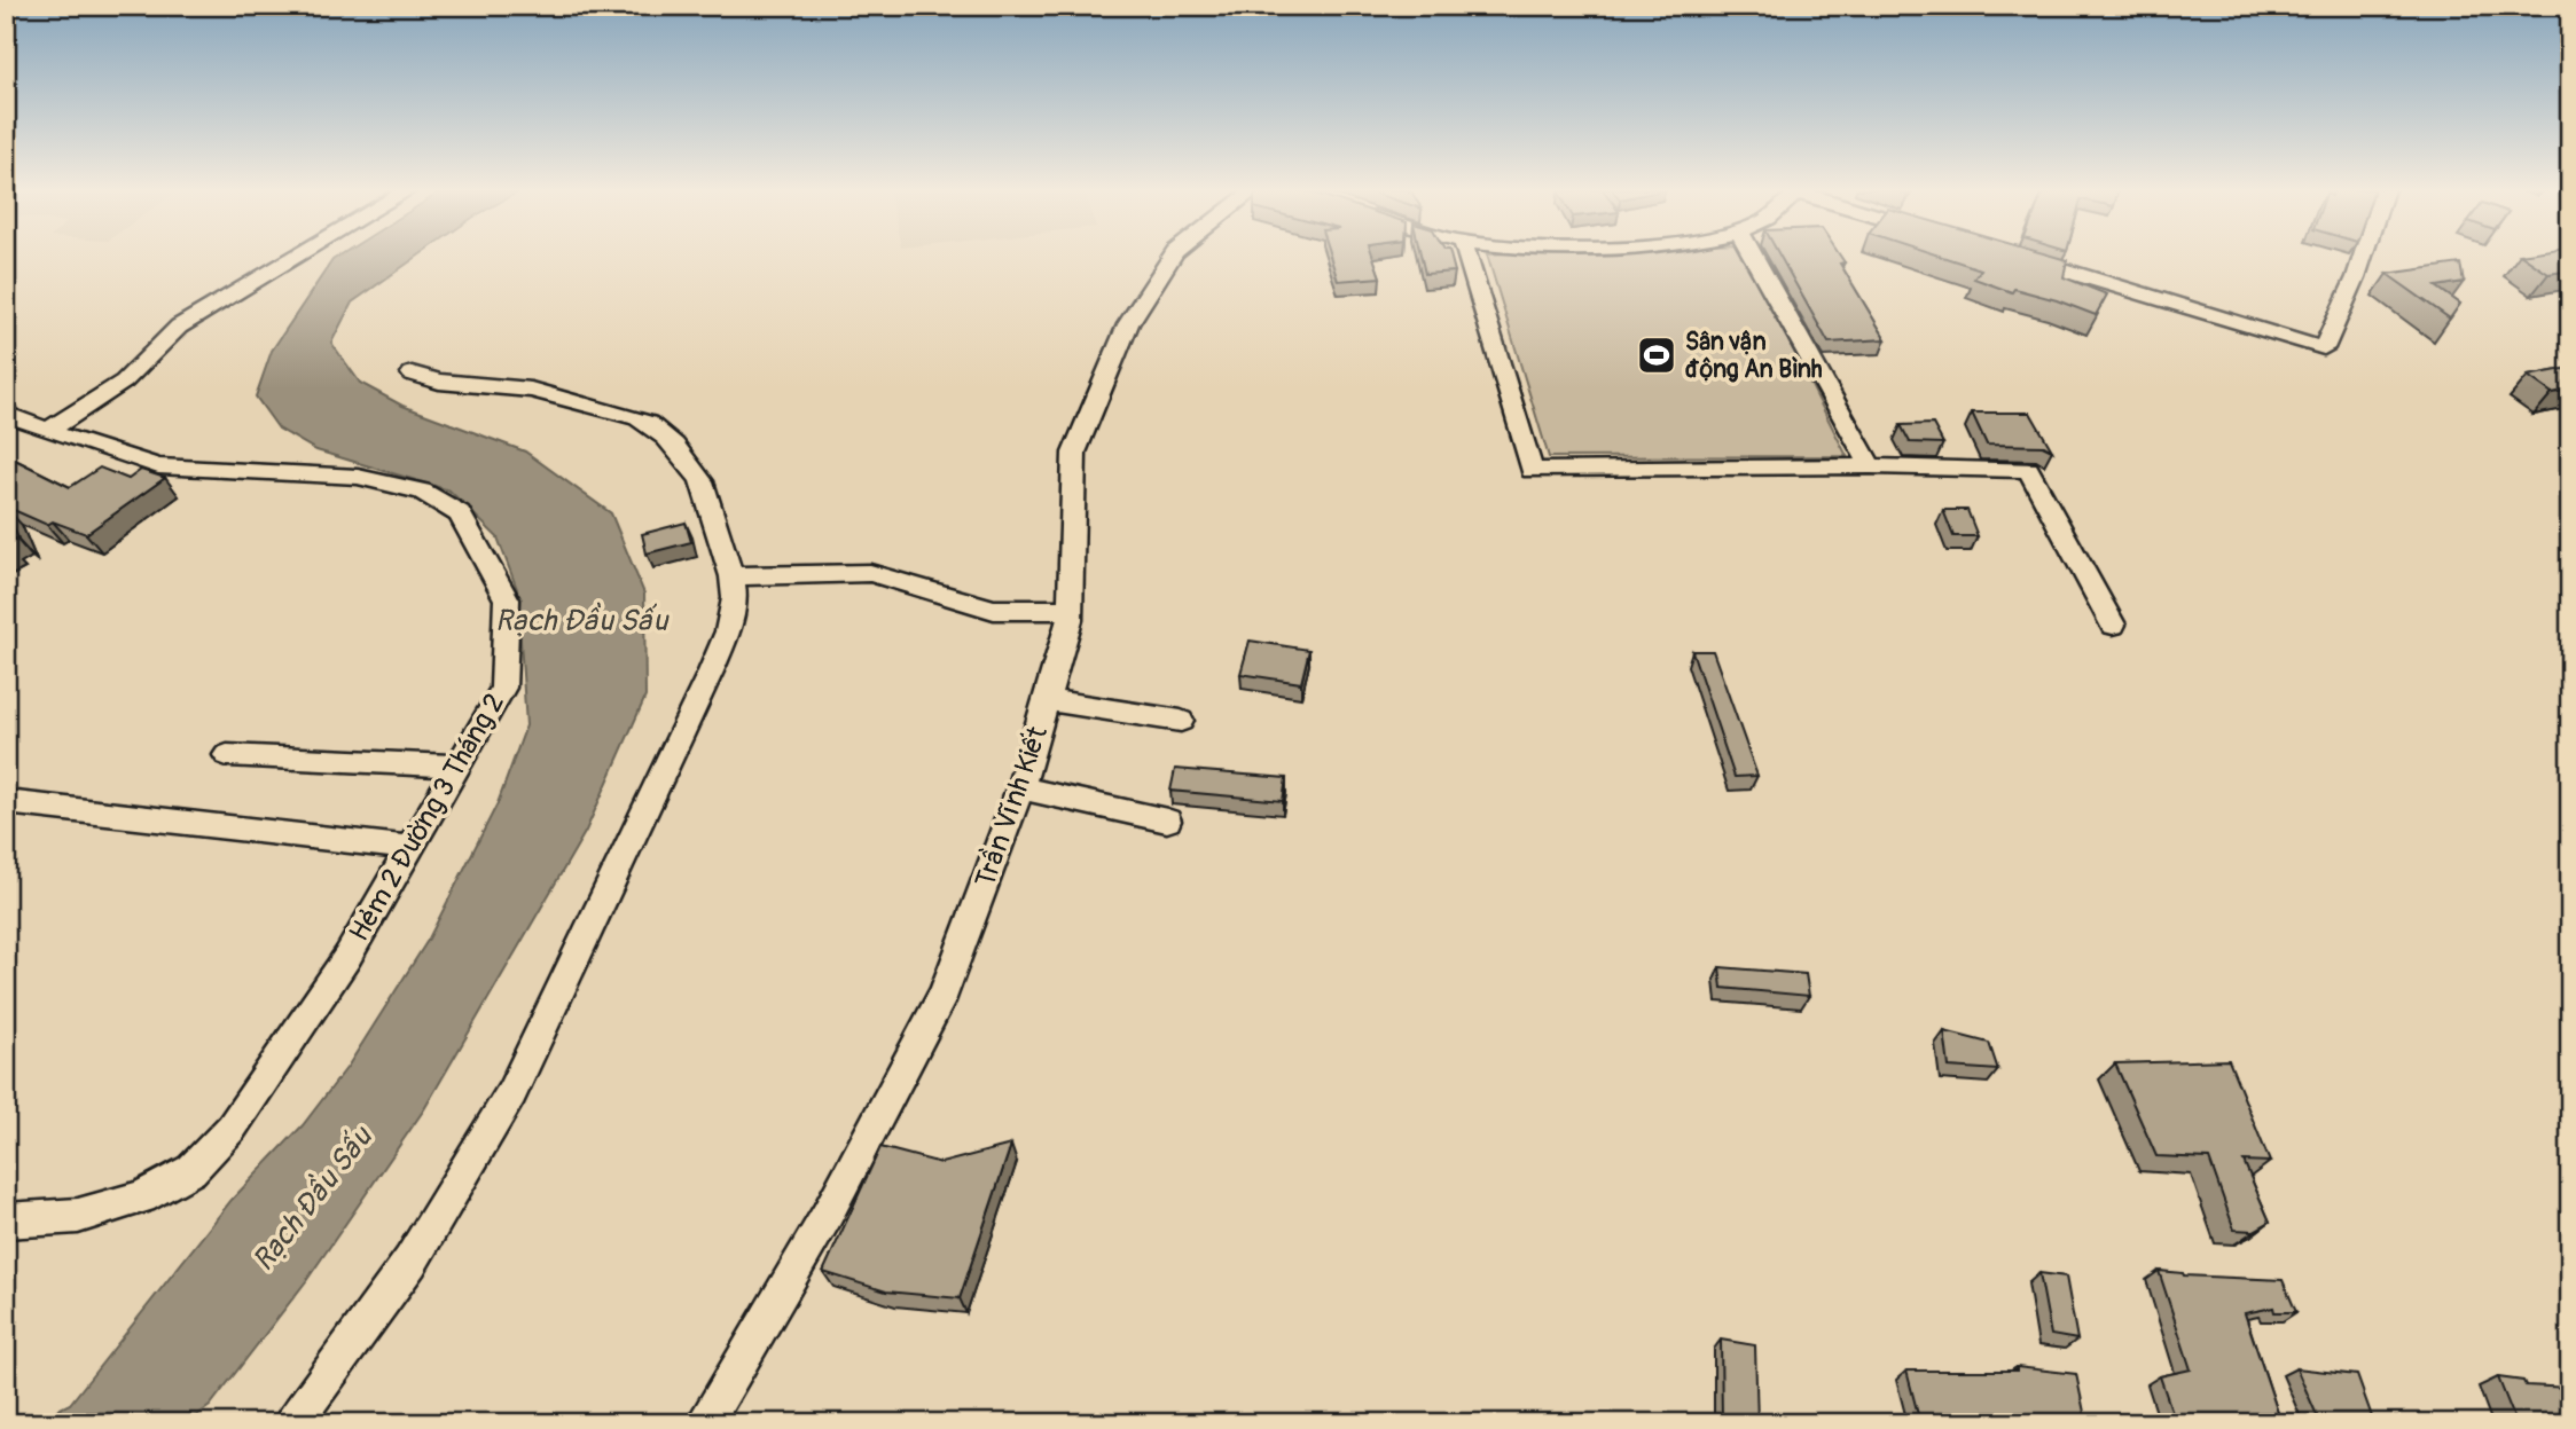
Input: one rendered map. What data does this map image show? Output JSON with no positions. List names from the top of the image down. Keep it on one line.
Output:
{"streets":{"street":["Trần Vĩnh Kiết","Hẻm 2 Đường 3 Tháng 2"]},"water":["Rạch Đầu Sấu"],"places":{"sports":["Sân vận động An Bình"]}}
